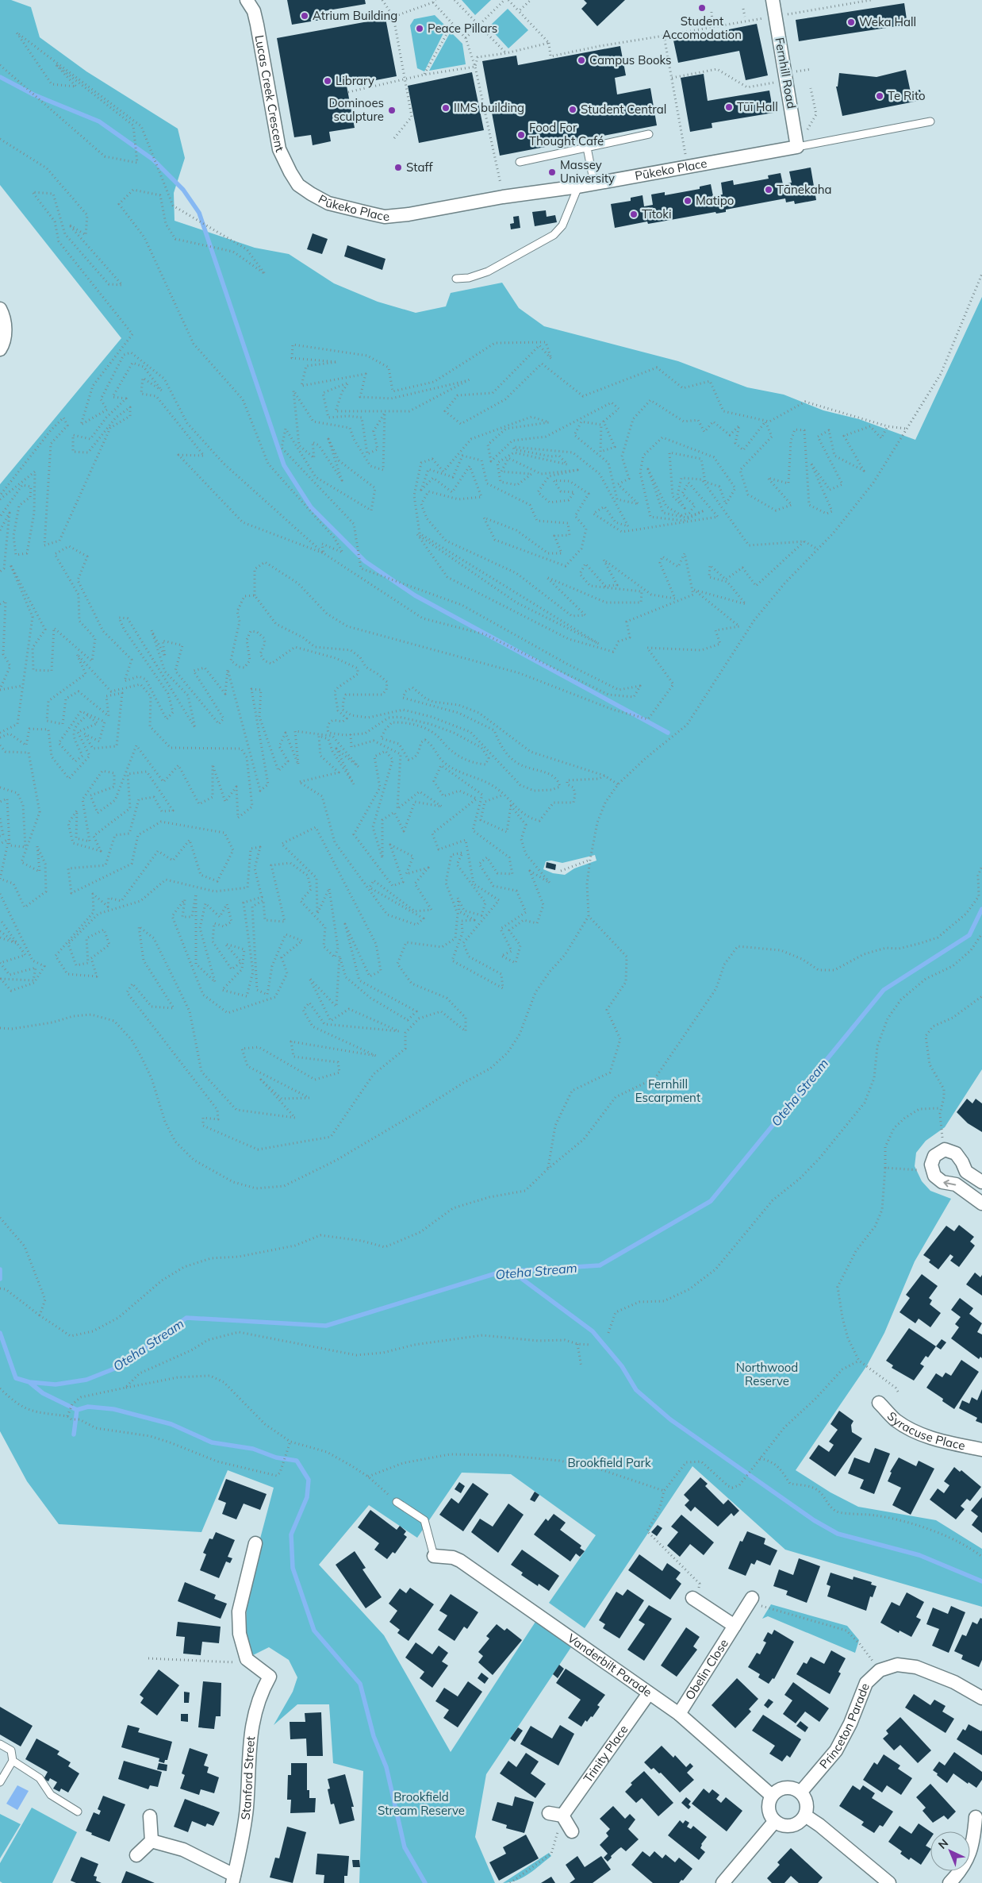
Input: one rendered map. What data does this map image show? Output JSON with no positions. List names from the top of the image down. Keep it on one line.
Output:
{"streets":{"street":["Fernhill Road","Lucas Creek Crescent","Pūkeko Place","Syracuse Place","Vanderbilt Parade","Obelin Close","Princeton Parade","Trinity Place","Stanford Street"]},"crossings":[["Fernhill Road","Pūkeko Place"],["Lucas Creek Crescent","Pūkeko Place"],["Vanderbilt Parade","Obelin Close"],["Vanderbilt Parade","Princeton Parade"],["Vanderbilt Parade","Trinity Place"]],"water":["Oteha Stream"],"parks":["Fernhill Escarpment","Northwood Reserve","Brookfield Park","Brookfield Stream Reserve"],"places":["Student Accomodation","Atrium Building","Weka Hall","Peace Pillars","Campus Books","Library","Te Rito","Tūī Hall","IIMS building","Student Central","Dominoes sculpture","Food For Thought Café","Staff","Massey University","Tānekaha","Matipo","Tītoki"],"north":"top left"}
